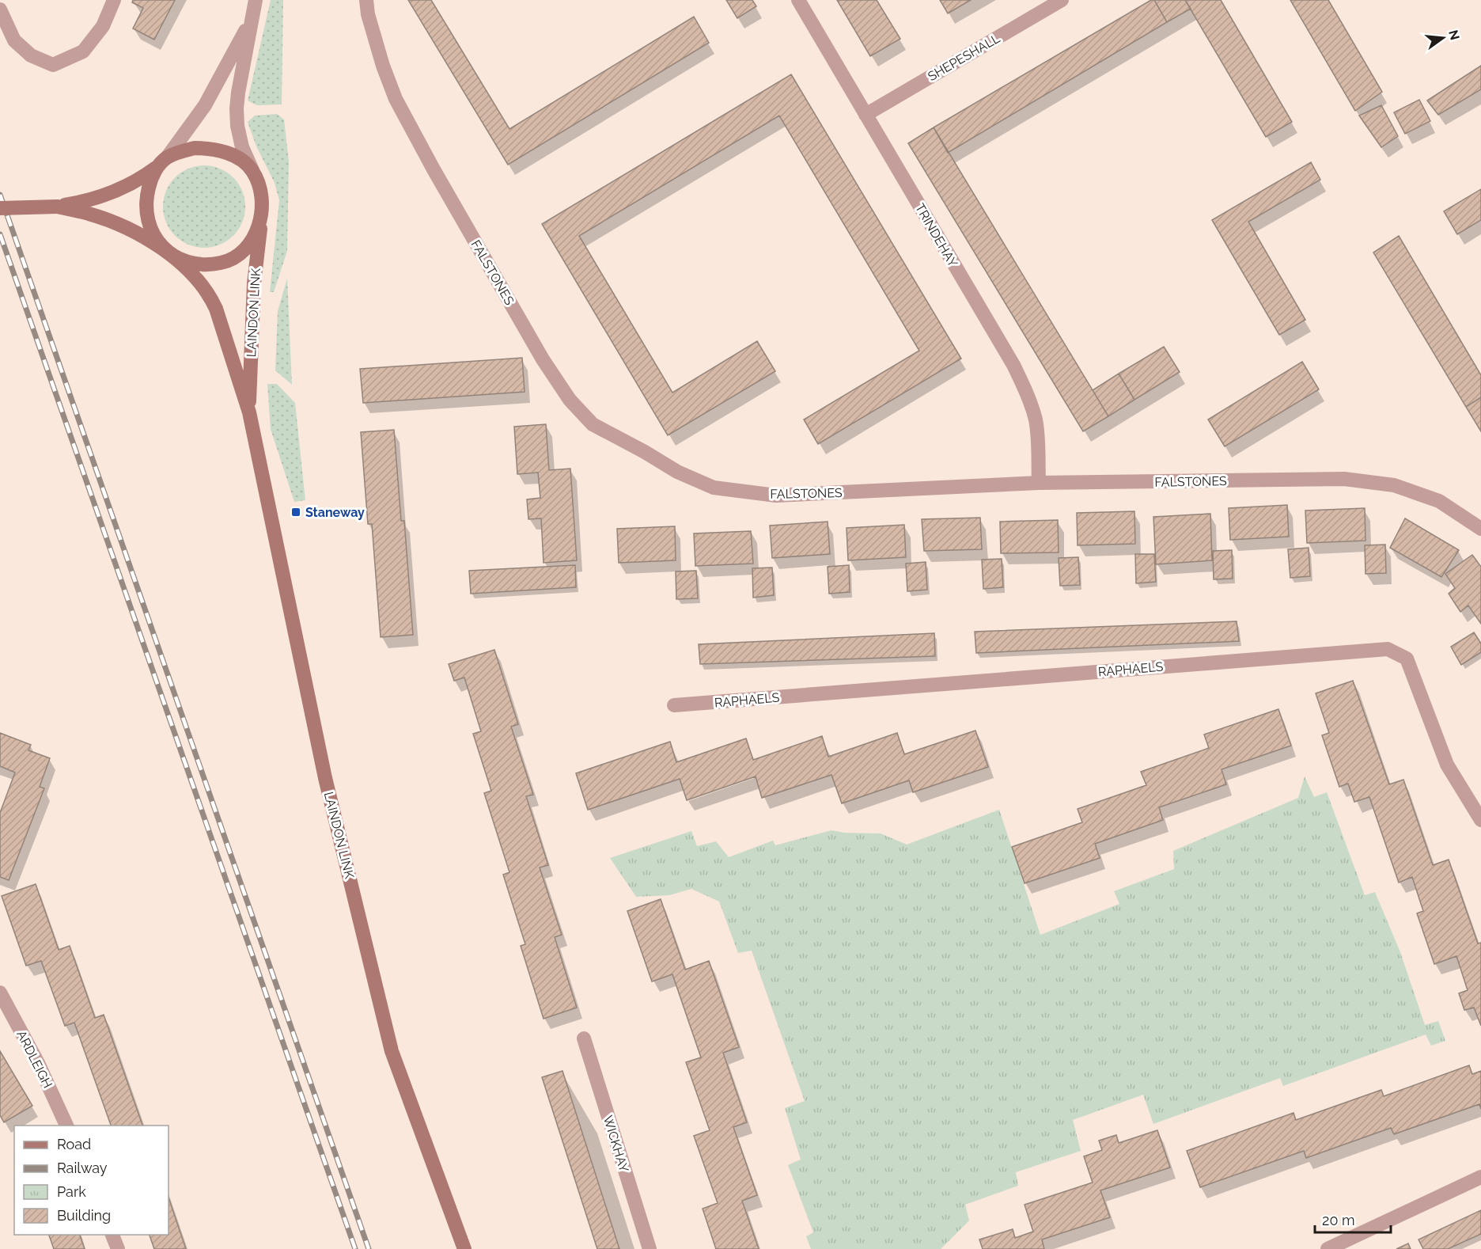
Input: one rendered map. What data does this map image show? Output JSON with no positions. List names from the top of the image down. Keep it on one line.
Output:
{"streets":{"main road":["LAINDON LINK"],"street":["SHEPESHALL","TRINDEHAY","FALSTONES","RAPHAELS","ARDLEIGH","WICKHAY"]},"crossings":[["SHEPESHALL","TRINDEHAY"],["TRINDEHAY","FALSTONES"]],"places":{"transit":["Staneway"]},"legend":["Road","Railway","Park","Building"],"scale_bar":"20 m","north":"right"}
